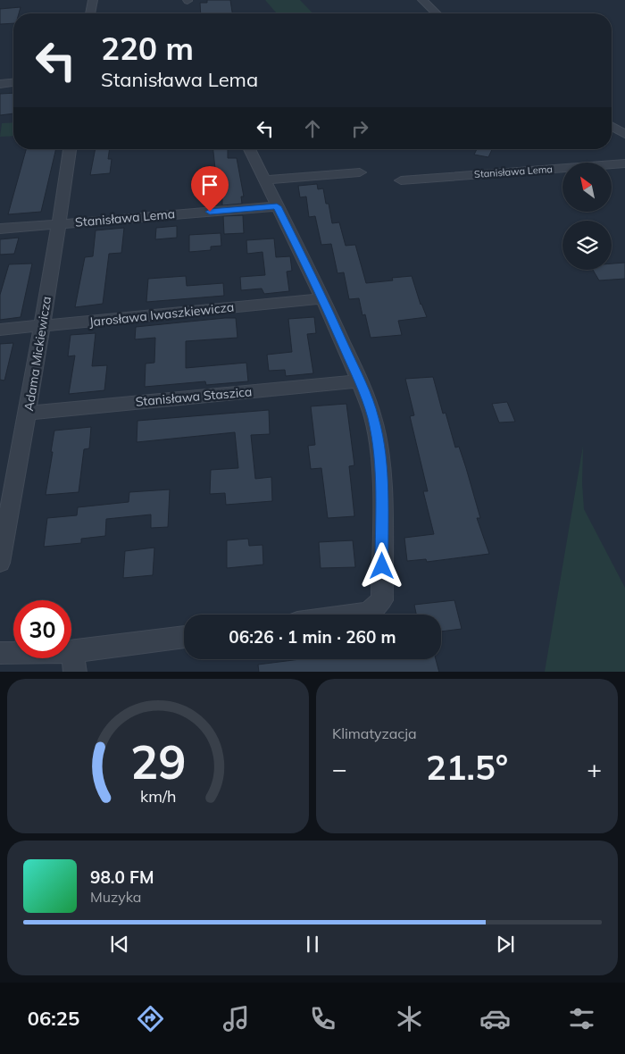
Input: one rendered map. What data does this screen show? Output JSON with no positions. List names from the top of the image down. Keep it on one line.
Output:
{"streets":{"street":["Stanisława Lema","Jarosława Iwaszkiewicza","Adama Mickiewicza","Stanisława Staszica"]},"crossings":[["Stanisława Lema","Adama Mickiewicza"],["Jarosława Iwaszkiewicza","Adama Mickiewicza"],["Adama Mickiewicza","Stanisława Staszica"]],"north":"top left","page":{"turn":["220 m","Stanisława Lema"],"limit":"30","trip":"06:26 · 1 min · 260 m","tile":"Klimatyzacja","heat":["−","21.5°","+"],"song":["98.0 FM","Muzyka"],"tabs":"06:25","gauge":["29","km/h"]}}
